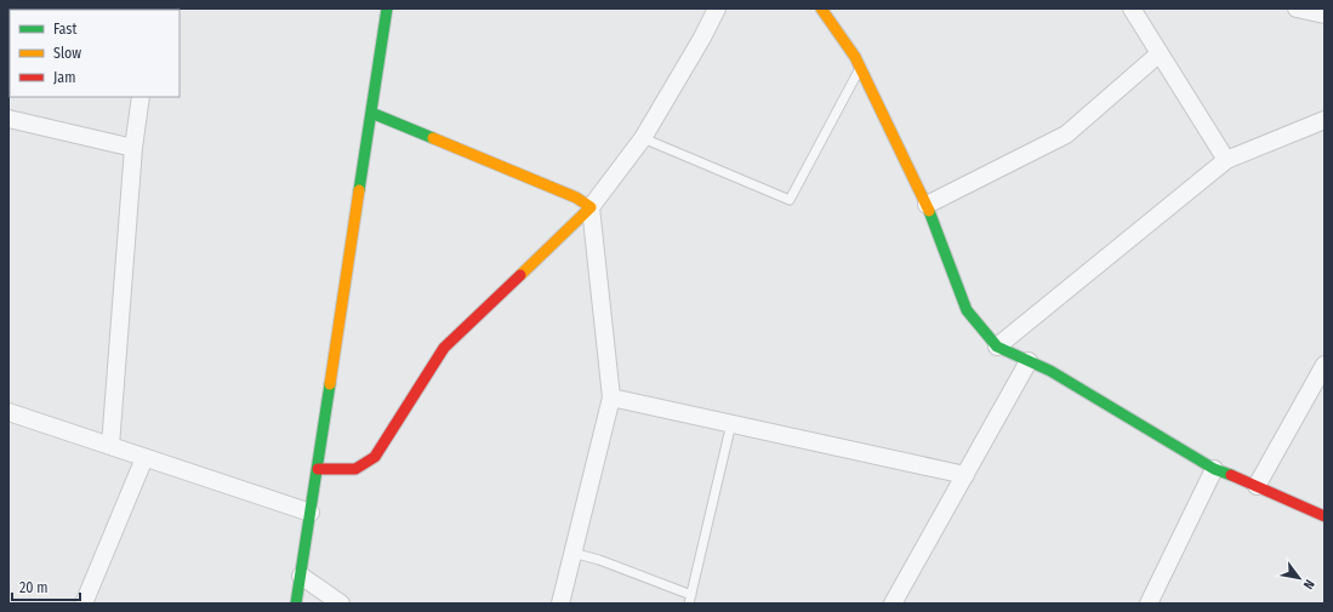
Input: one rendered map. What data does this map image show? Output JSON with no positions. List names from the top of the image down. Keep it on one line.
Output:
{"legend":["Fast","Slow","Jam"],"scale_bar":"20 m","north":"bottom right"}
